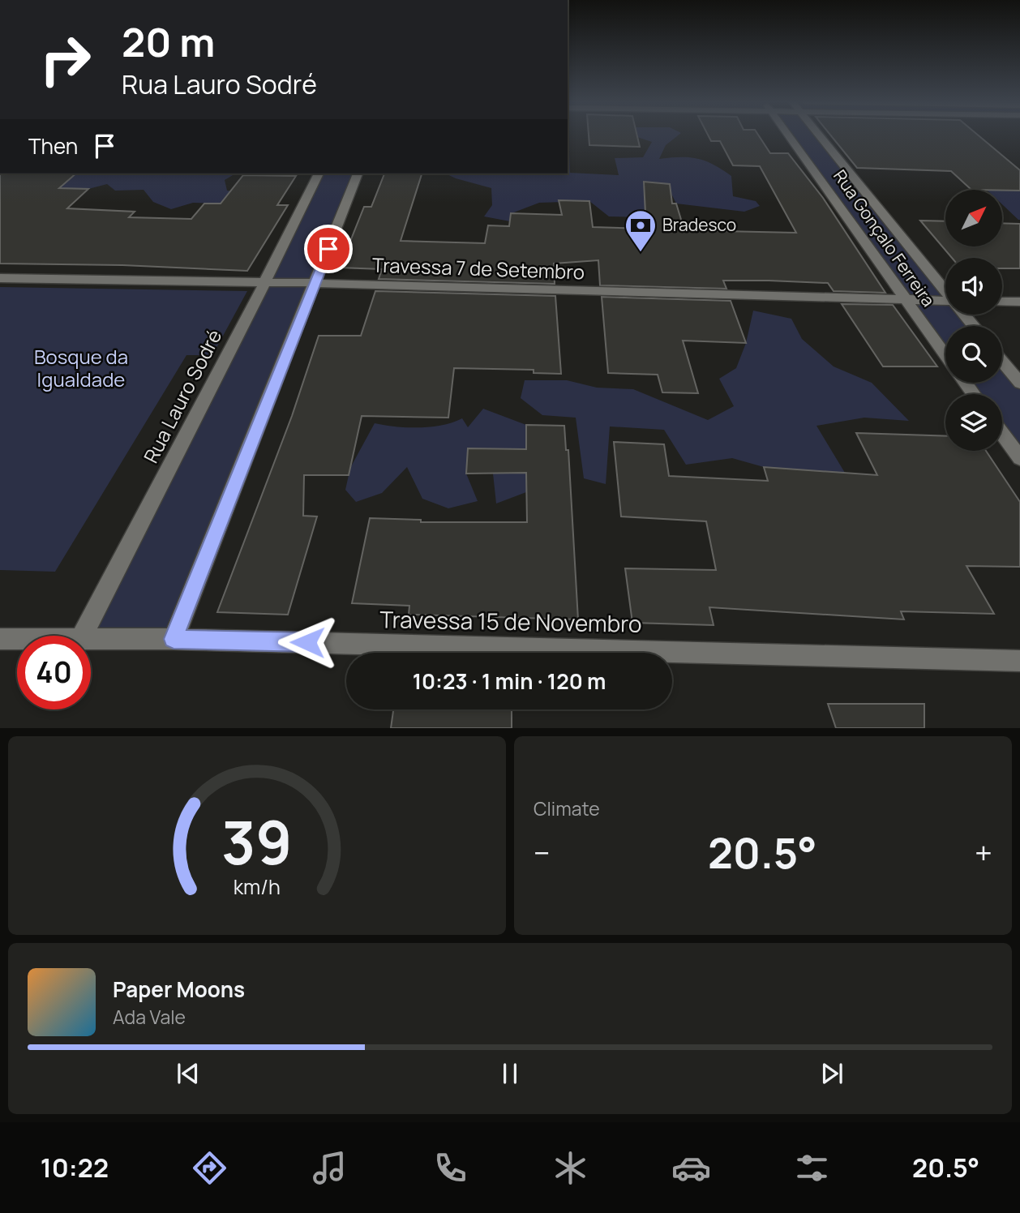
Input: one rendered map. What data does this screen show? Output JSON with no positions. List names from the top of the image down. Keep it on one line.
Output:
{"streets":{"street":["Rua Gonçalo Ferreira","Travessa 7 de Setembro","Rua Lauro Sodré","Travessa 15 de Novembro"]},"crossings":[["Rua Gonçalo Ferreira","Travessa 7 de Setembro"],["Travessa 7 de Setembro","Rua Lauro Sodré"]],"parks":["Bosque da Igualdade"],"places":{"bank":["Bradesco"]},"north":"top right","page":{"turn":["20 m","Rua Lauro Sodré"],"then":"Then","limit":"40","trip":"10:23 · 1 min · 120 m","tile":"Climate","heat":["−","20.5°","+"],"song":["Paper Moons","Ada Vale"],"tabs":["10:22","20.5°"],"gauge":["39","km/h"]}}
